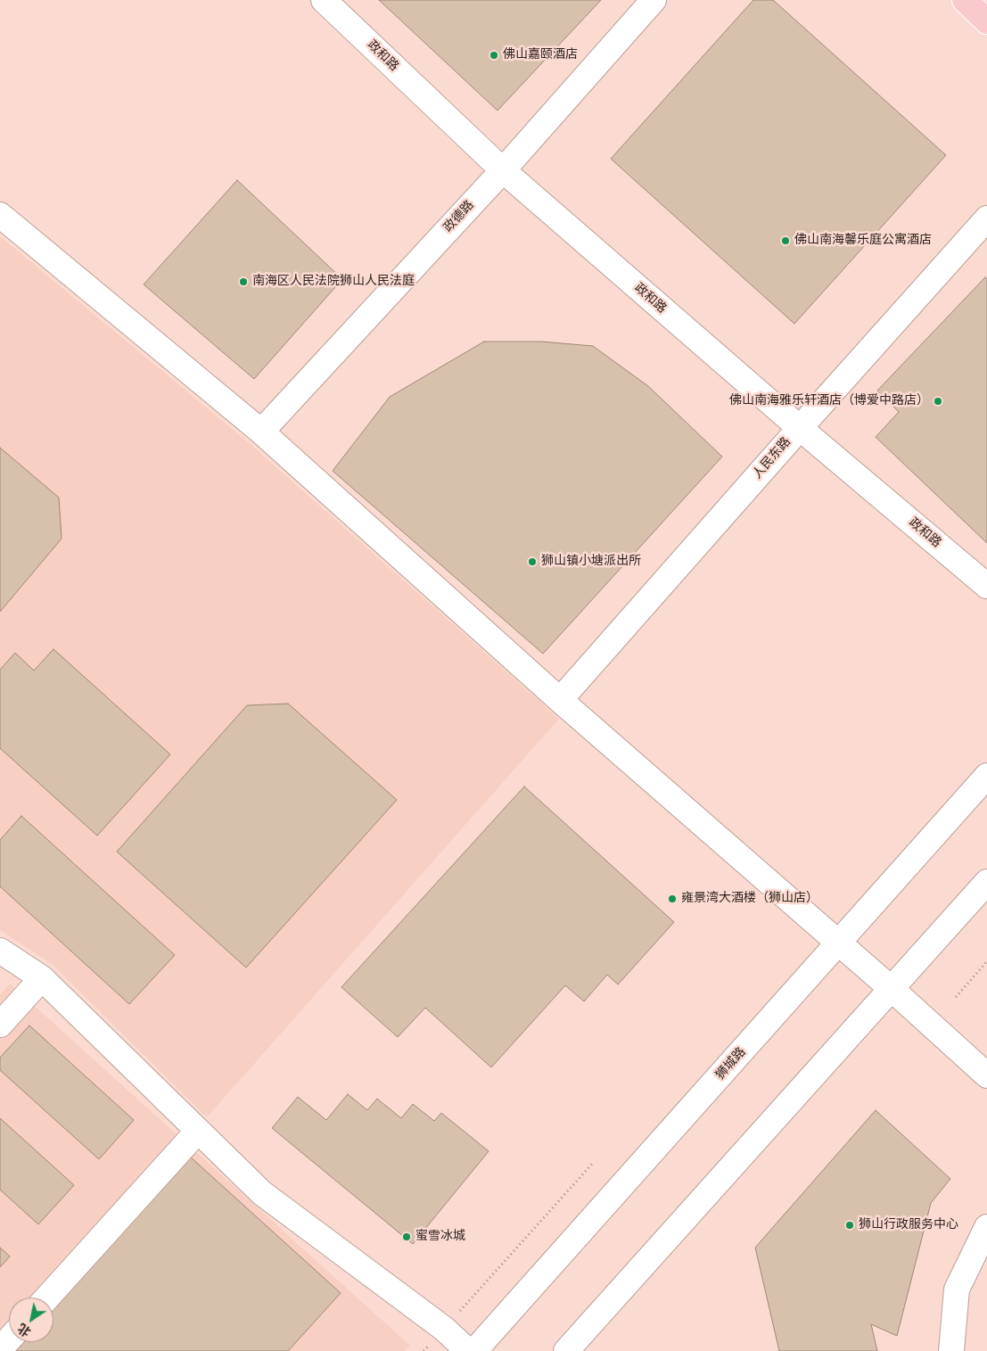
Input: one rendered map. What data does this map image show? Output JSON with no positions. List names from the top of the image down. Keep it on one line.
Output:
{"streets":{"street":["政和路","政德路","人民东路","狮城路"]},"crossings":[["政和路","政德路"],["政和路","人民东路"]],"places":["佛山嘉颐酒店","佛山南海馨乐庭公寓酒店","南海区人民法院狮山人民法庭","佛山南海雅乐轩酒店（博爱中路店）","狮山镇小塘派出所","雍景湾大酒楼（狮山店）","狮山行政服务中心","蜜雪冰城"],"north":"bottom left"}
